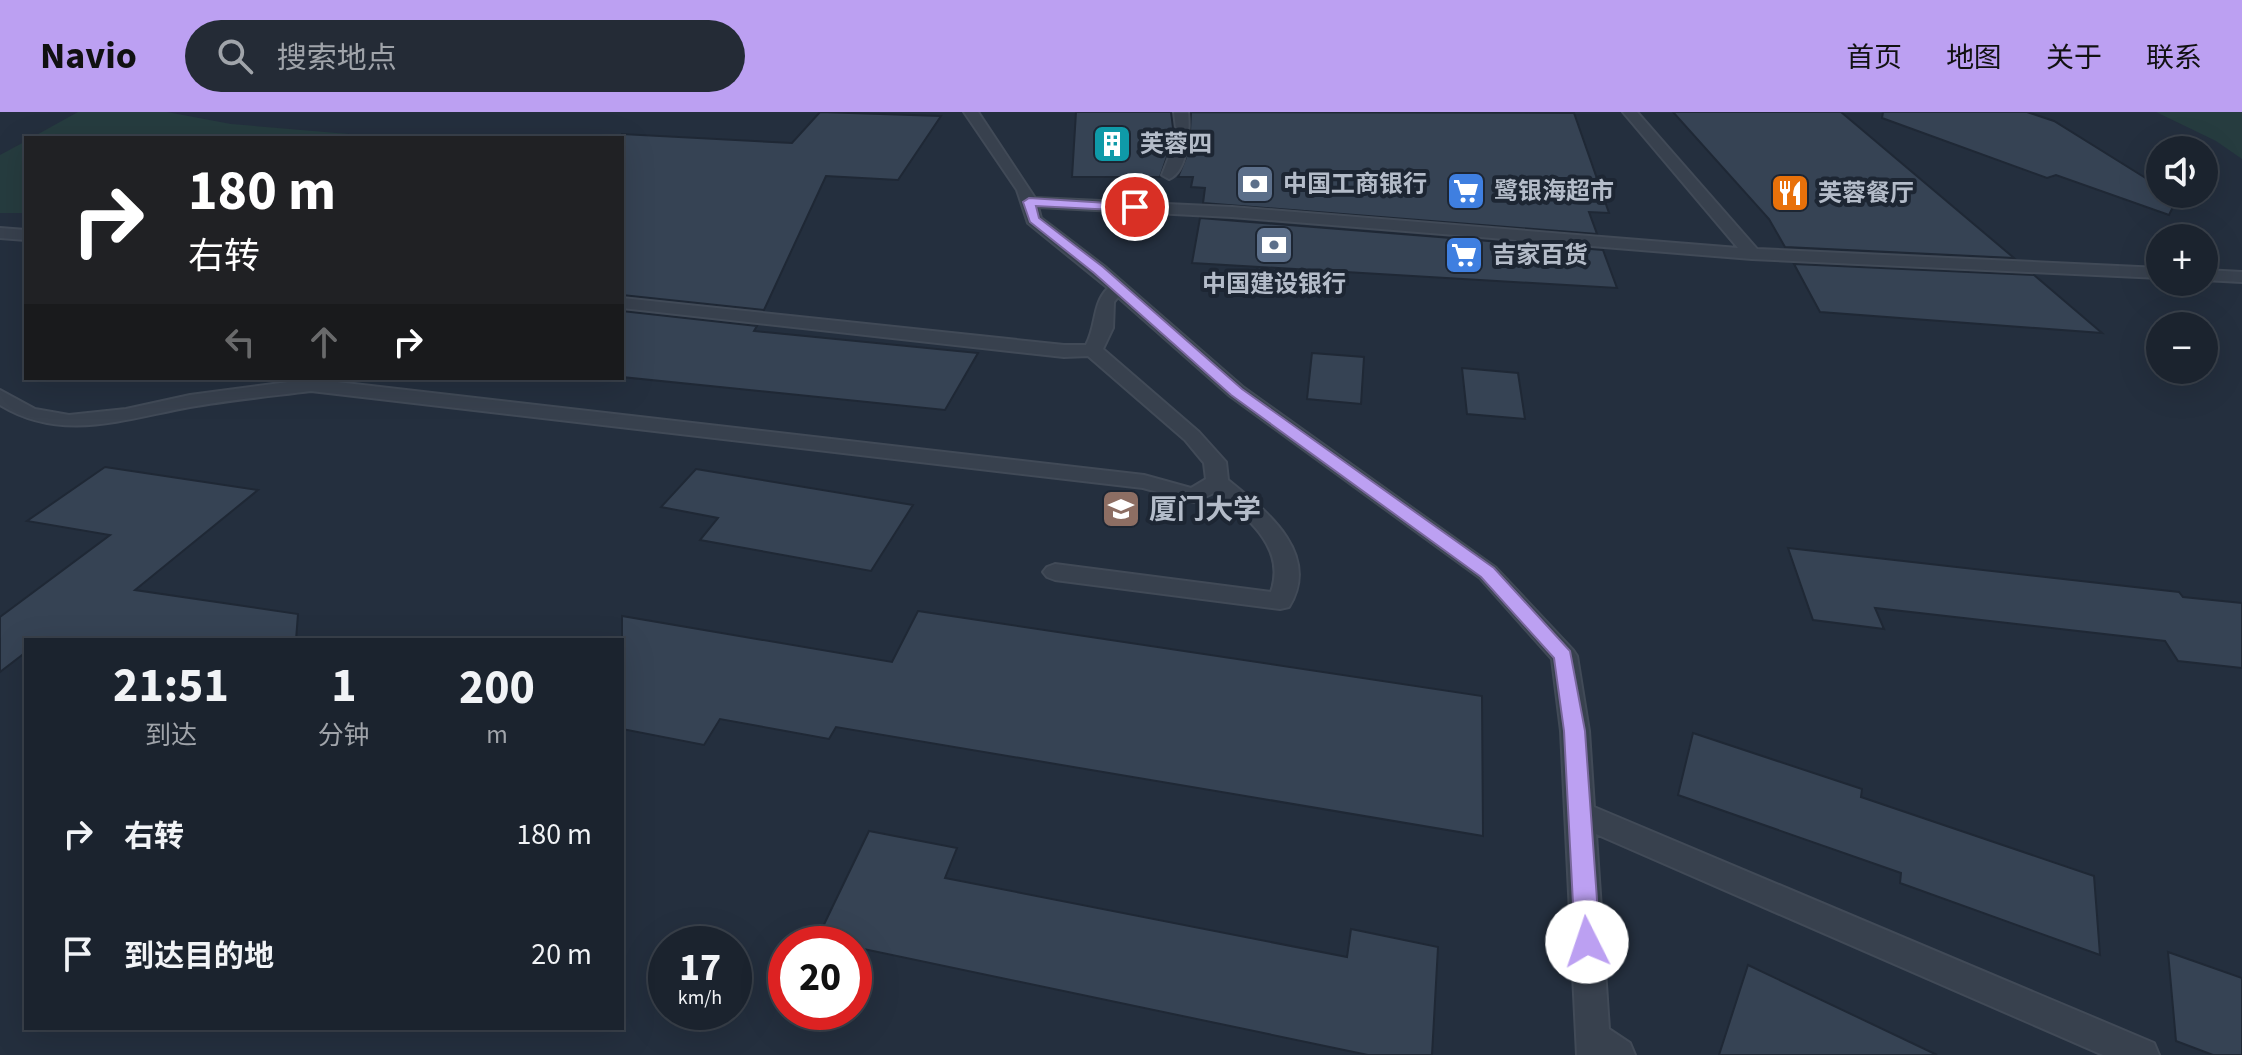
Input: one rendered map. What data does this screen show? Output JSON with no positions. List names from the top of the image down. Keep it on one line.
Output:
{"places":{"building":["芙蓉四"],"bank":["中国工商银行","中国建设银行"],"supermarket":["鹭银海超市","吉家百货"],"restaurant":["芙蓉餐厅"],"school or university":["厦门大学"]},"page":{"header":"Navio","search":"搜索地点","nav":["首页","地图","关于","联系"],"map_buttons":["+","−"],"turn":["180 m","右转"],"eta":["21:51","到达","1","分钟","200","m"],"list":[{"name":"右转","value":"180 m"},{"name":"到达目的地","value":"20 m"}],"speed":"17 km/h","limit":"20"}}
